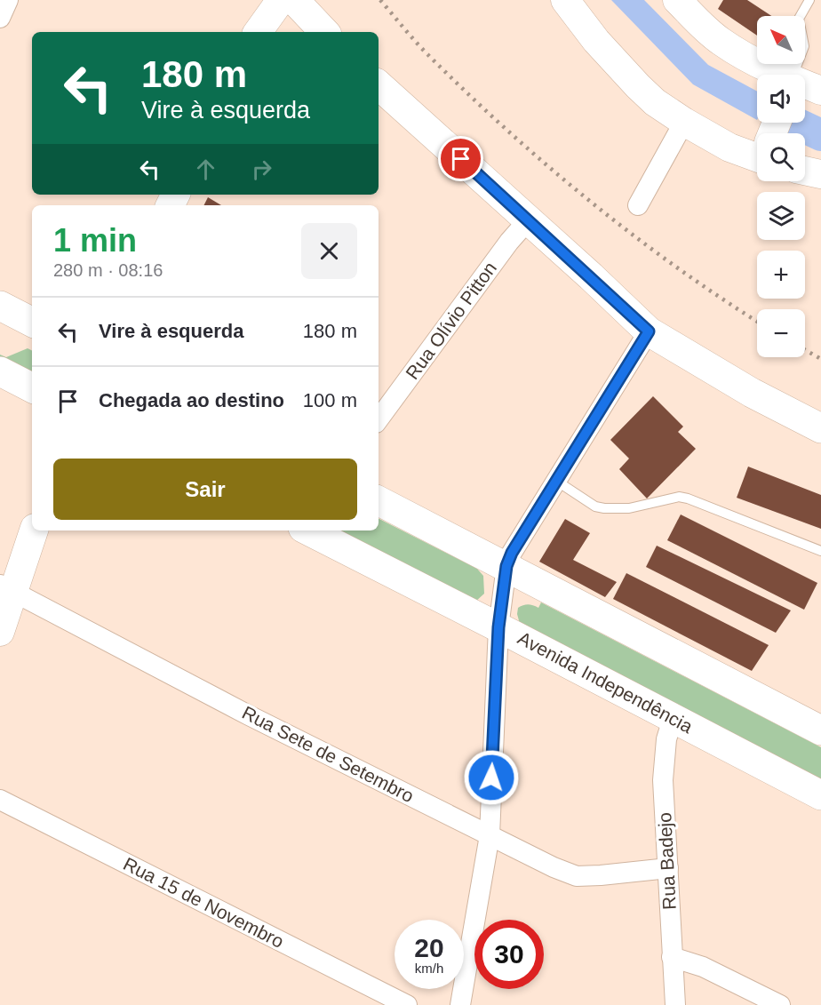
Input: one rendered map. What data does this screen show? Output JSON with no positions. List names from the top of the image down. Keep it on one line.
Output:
{"streets":{"main road":["Avenida Independência"],"street":["Rua Olívio Pitton","Rua Sete de Setembro","Rua Badejo","Rua 15 de Novembro"]},"crossings":[["Avenida Independência","Rua Badejo"],["Rua Sete de Setembro","Rua Badejo"]],"north":"top left","page":{"map_buttons":["+","−"],"turn":["180 m","Vire à esquerda"],"heading":["1 min","280 m · 08:16"],"list":[{"name":"Vire à esquerda","value":"180 m"},{"name":"Chegada ao destino","value":"100 m"}],"buttons":"Sair","speed":"20 km/h","limit":"30"}}
